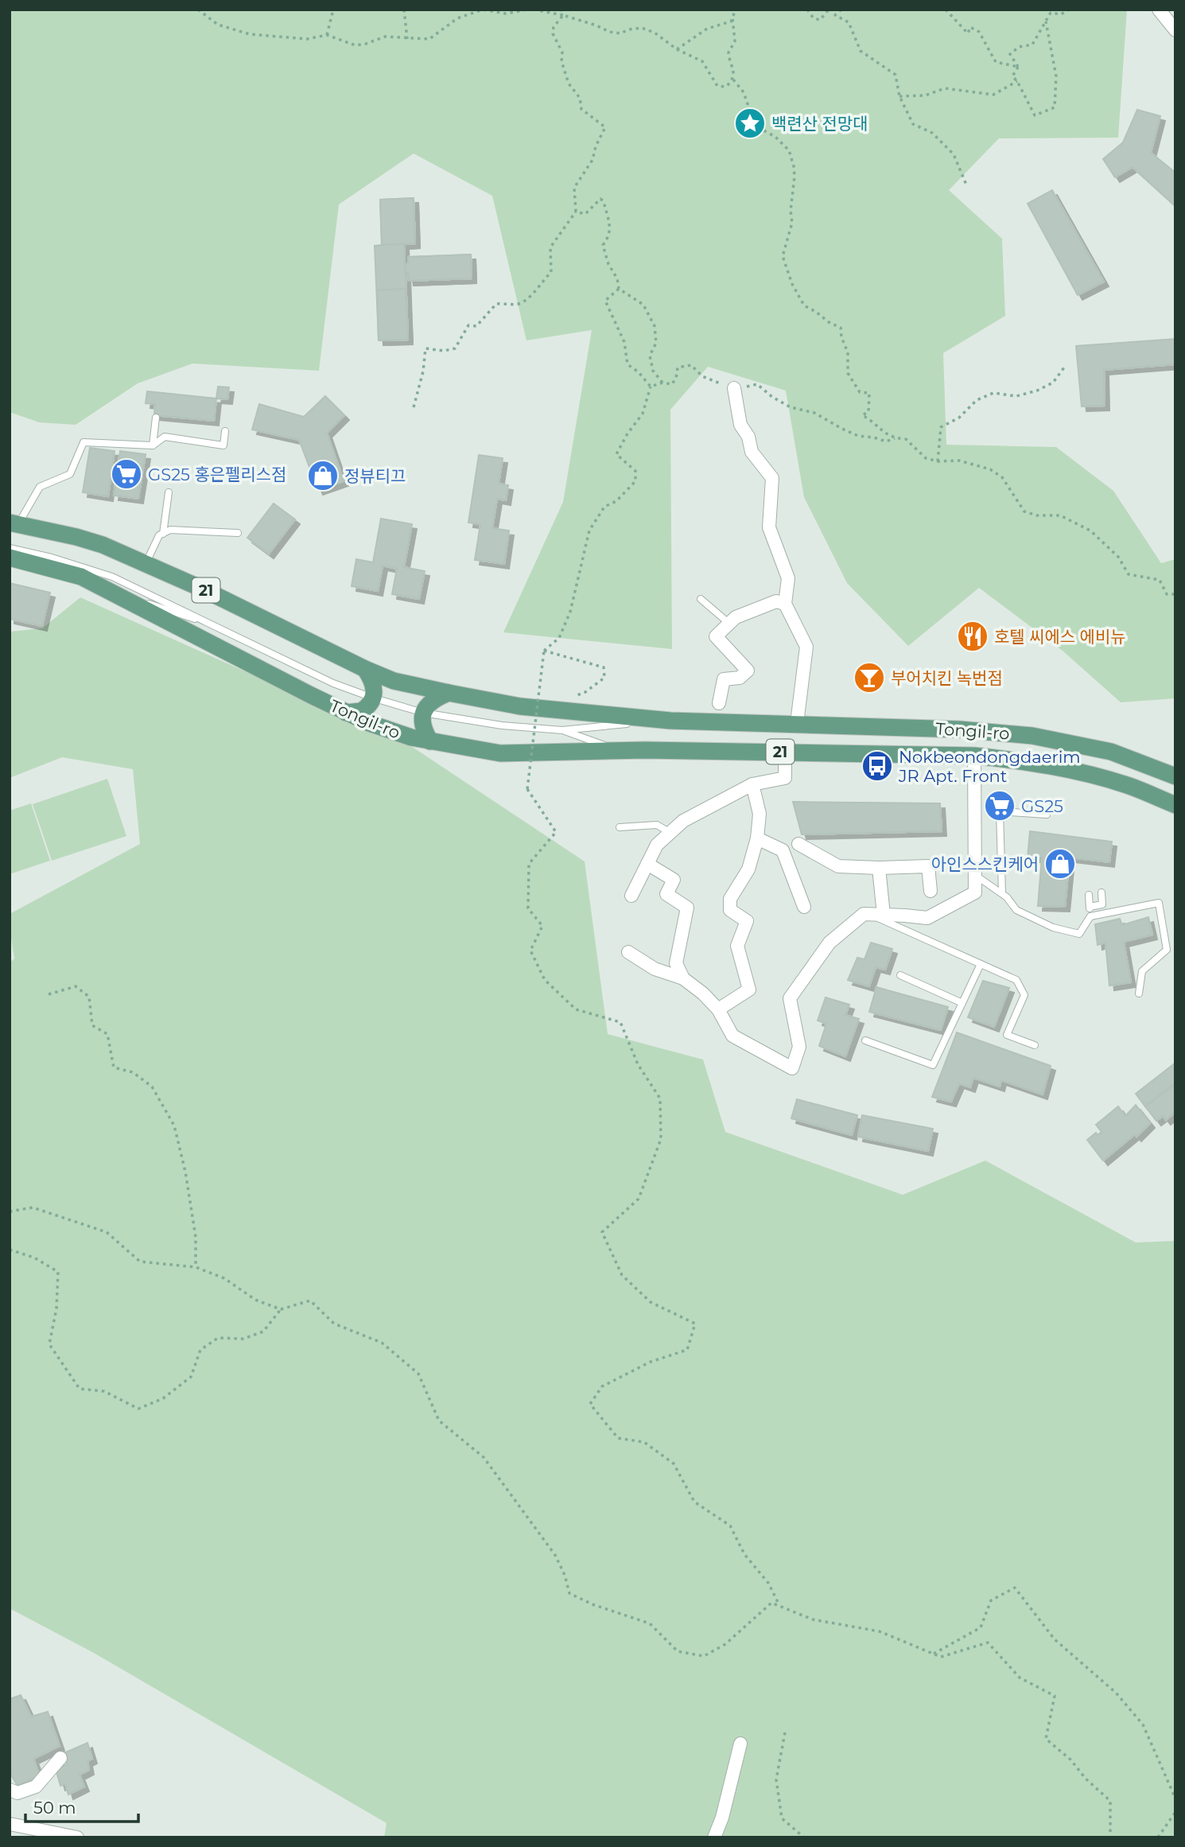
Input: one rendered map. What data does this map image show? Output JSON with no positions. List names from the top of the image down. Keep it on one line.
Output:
{"streets":{"main road":["21","Tongil-ro"]},"places":{"place":["백련산 전망대"],"supermarket":["GS25 홍은펠리스점","GS25"],"shop":["정뷰티끄","아인스스킨케어"],"restaurant":["호텔 씨에스 에비뉴"],"bar":["부어치킨 녹번점"],"bus stop":["Nokbeondongdaerim JR Apt. Front"]},"scale_bar":"50 m"}
